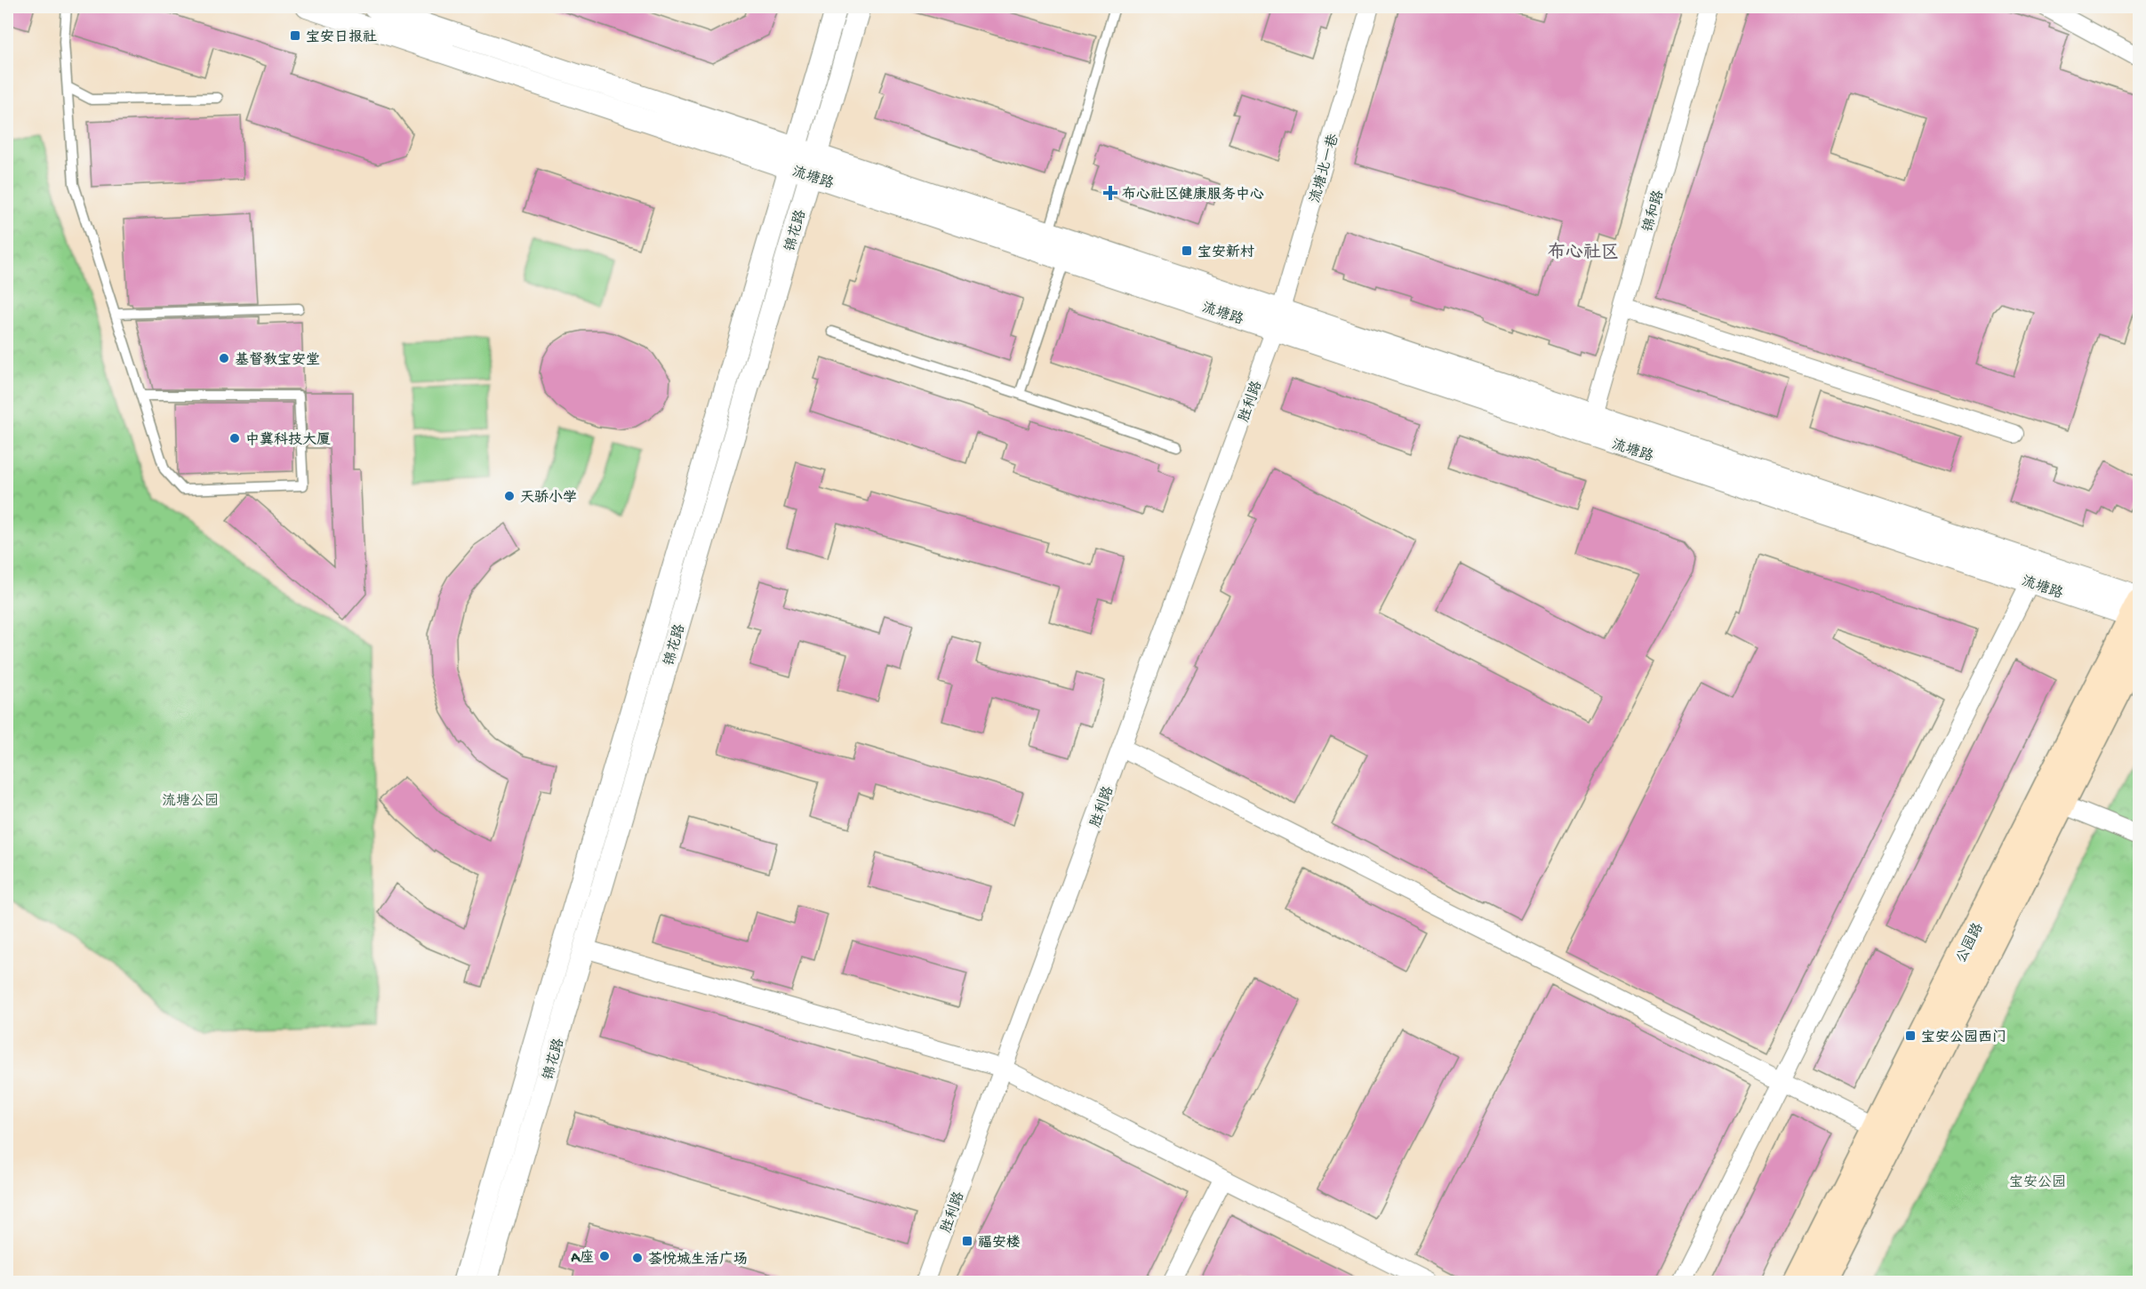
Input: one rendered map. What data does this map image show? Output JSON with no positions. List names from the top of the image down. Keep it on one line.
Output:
{"streets":{"main road":["公园路"],"street":["流塘北一巷","流塘路","锦和路","锦花路","胜利路"]},"crossings":[["流塘北一巷","流塘路"],["流塘北一巷","胜利路"],["流塘路","锦和路"],["流塘路","锦花路"],["流塘路","胜利路"],["流塘路","公园路"]],"districts":["布心社区"],"parks":["流塘公园","宝安公园"],"places":{"transit":["宝安日报社","宝安新村","宝安公园西门","福安楼"],"health":["布心社区健康服务中心"],"other":["基督教宝安堂","中冀科技大厦","天骄小学","A座","荟悦城生活广场"]}}
